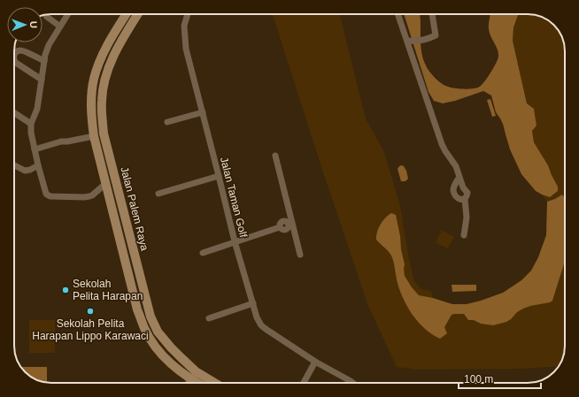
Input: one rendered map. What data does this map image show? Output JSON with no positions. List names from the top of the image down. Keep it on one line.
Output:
{"streets":{"street":["Jalan Taman Golf","Jalan Palem Raya"]},"places":["Sekolah Pelita Harapan","Sekolah Pelita Harapan Lippo Karawaci"],"scale_bar":"100 m","north":"right"}
